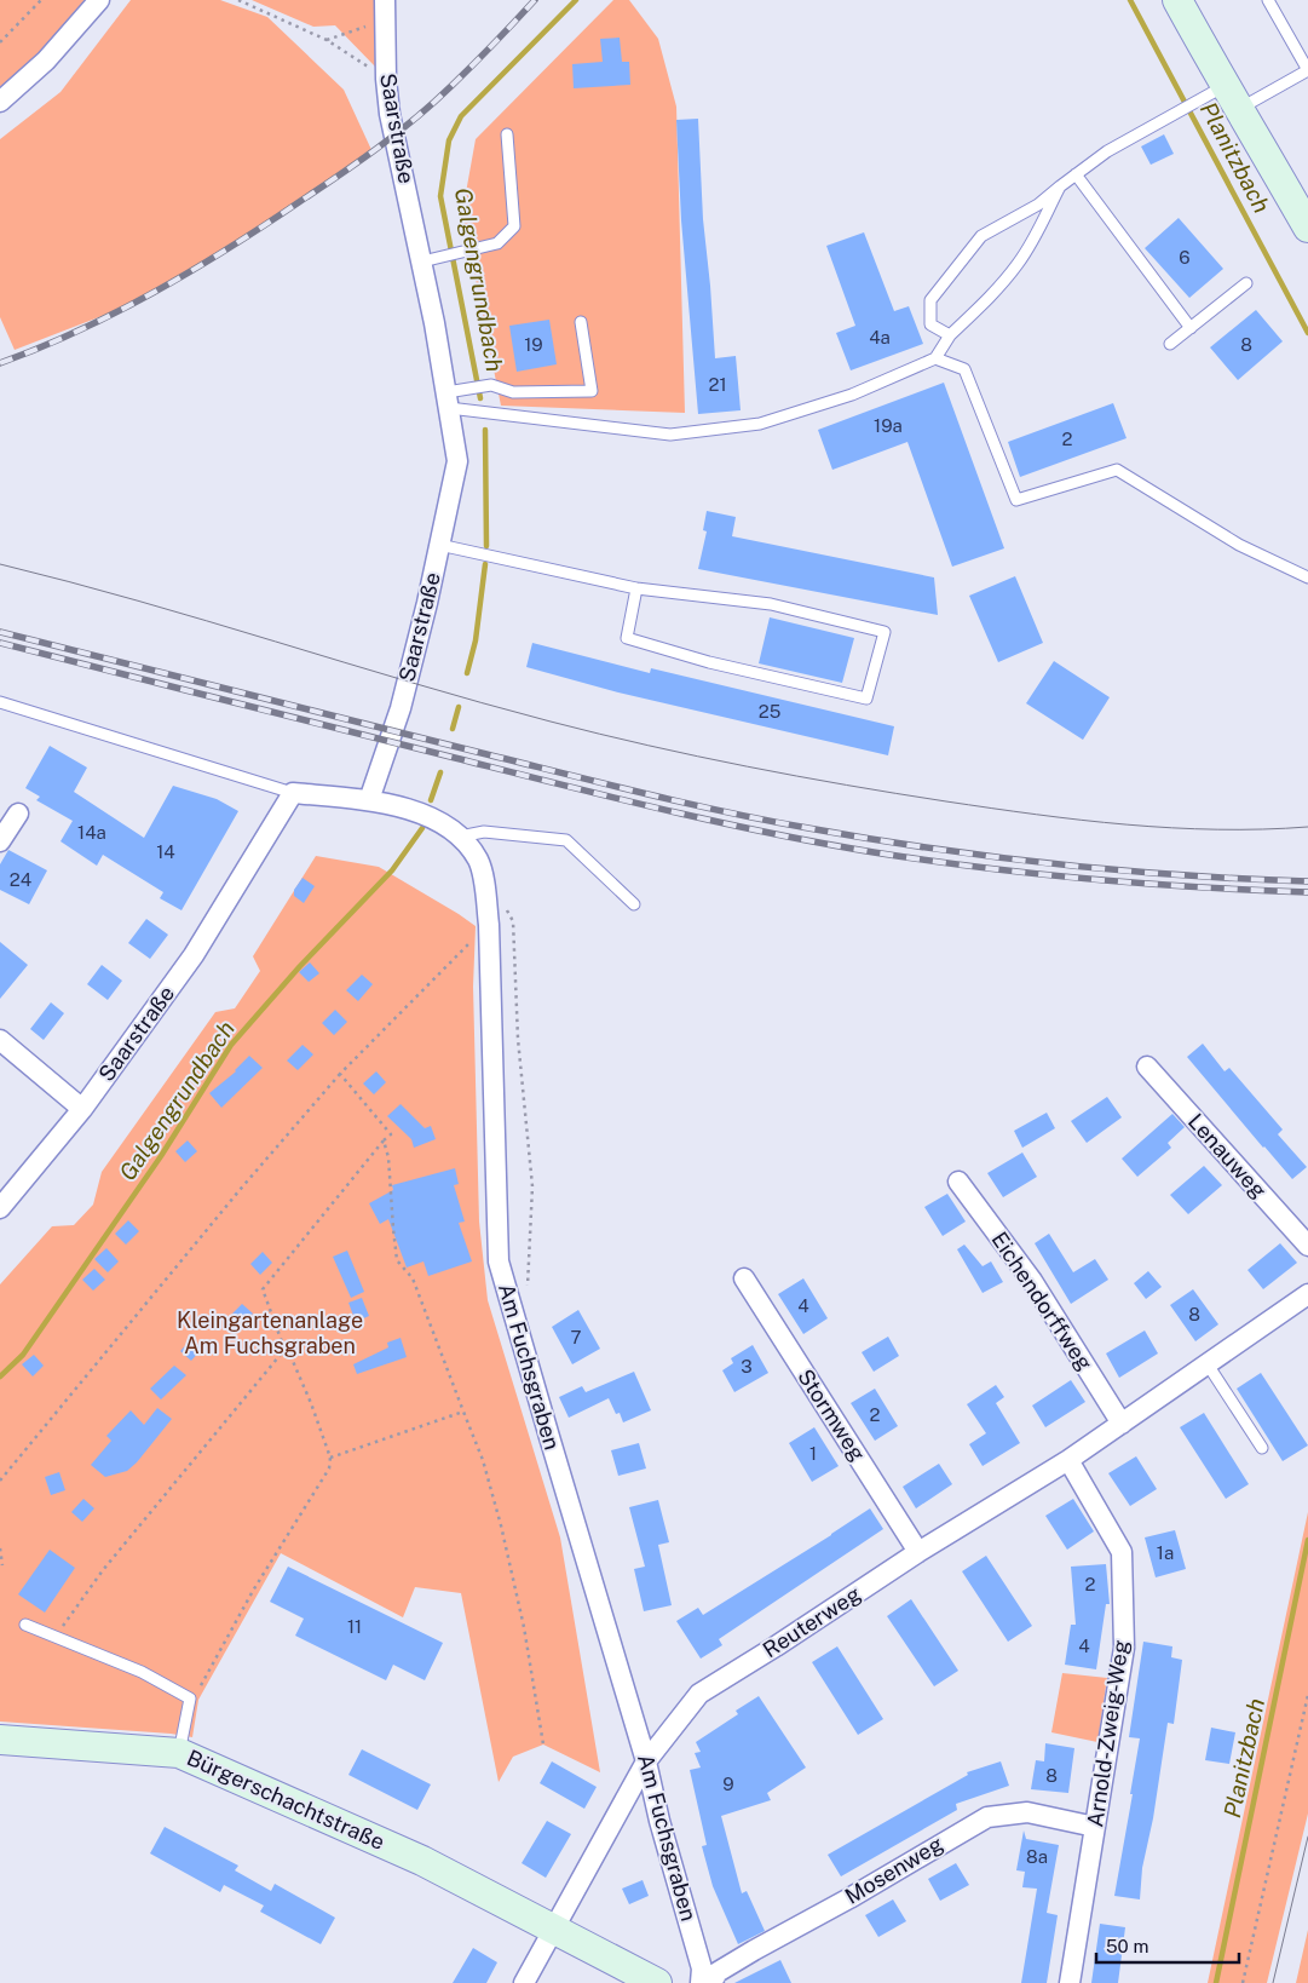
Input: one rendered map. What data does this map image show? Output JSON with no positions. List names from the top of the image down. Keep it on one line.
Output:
{"streets":{"main road":["Bürgerschachtstraße"],"street":["Saarstraße","Lenauweg","Eichendorffweg","Am Fuchsgraben","Stormweg","Reuterweg","Arnold-Zweig-Weg","Mosenweg"]},"crossings":[["Saarstraße","Am Fuchsgraben"],["Eichendorffweg","Reuterweg"],["Am Fuchsgraben","Reuterweg"],["Stormweg","Reuterweg"],["Reuterweg","Arnold-Zweig-Weg"],["Reuterweg","Bürgerschachtstraße"],["Arnold-Zweig-Weg","Mosenweg"]],"water":["Planitzbach","Galgengrundbach"],"parks":["Kleingartenanlage Am Fuchsgraben"],"house_numbers":["6","4a","19","8","21","19a","2","25","14a","14","24","4","8","7","3","2","1","1a","2","11","4","8","9","8a"],"scale_bar":"50 m"}
